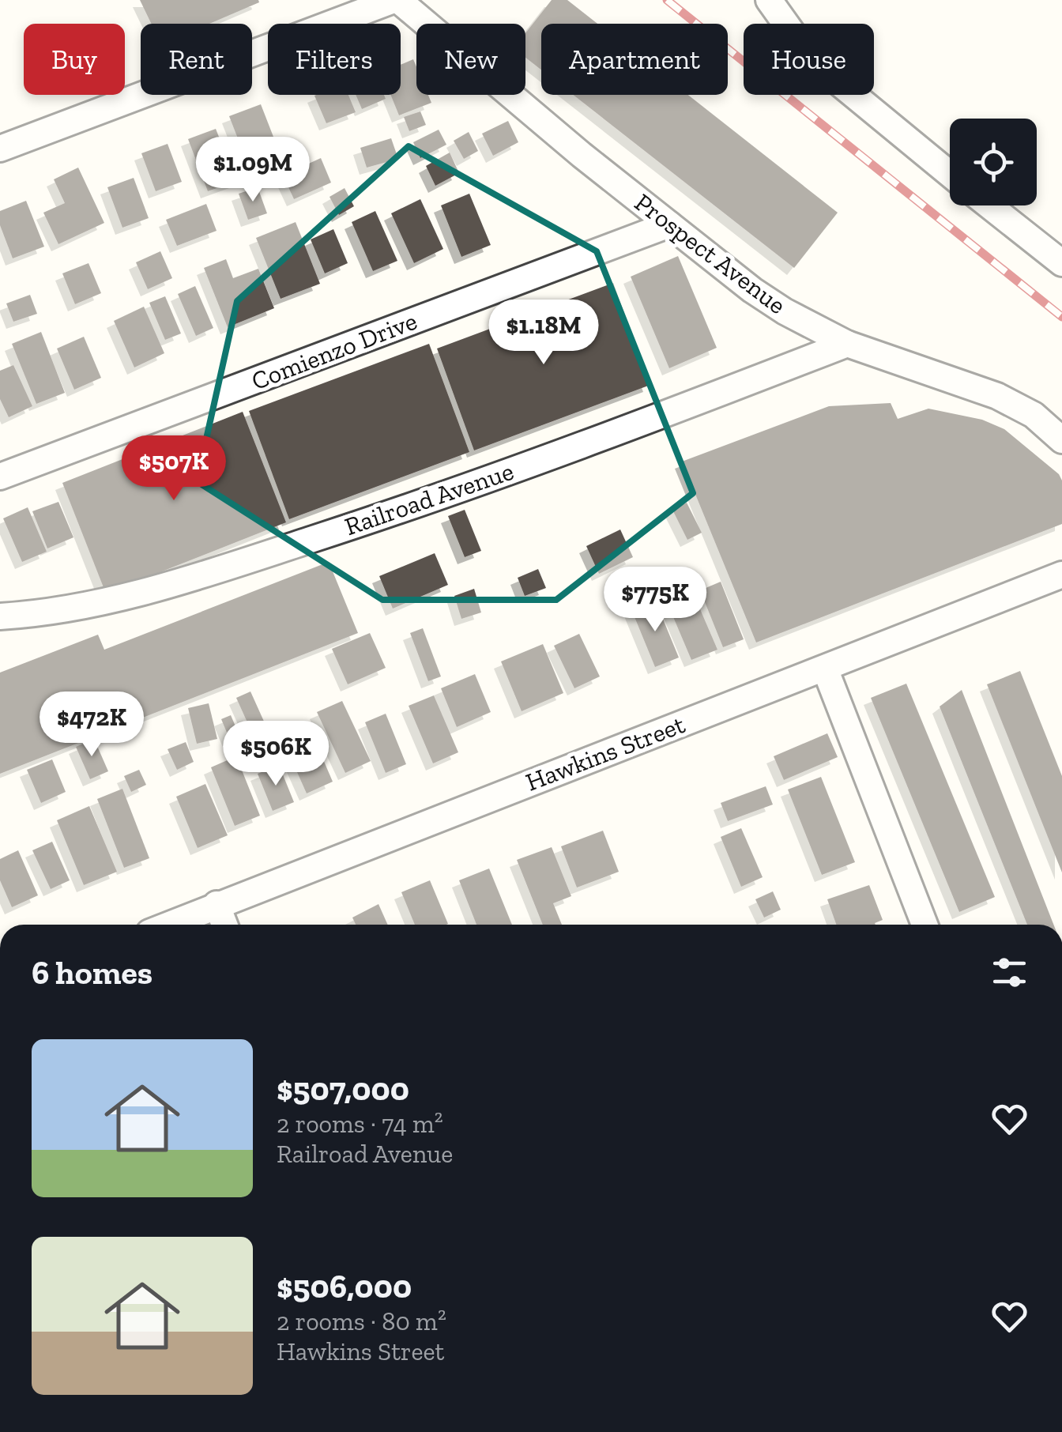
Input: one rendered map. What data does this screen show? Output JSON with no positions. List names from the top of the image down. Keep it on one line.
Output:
{"streets":{"street":["Prospect Avenue","Comienzo Drive","Railroad Avenue","Hawkins Street"]},"crossings":[["Prospect Avenue","Comienzo Drive"],["Prospect Avenue","Railroad Avenue"]],"page":{"chip":["Buy","Rent","Filters","New","Apartment","House"],"price":["$1.09M","$1.18M","$507K","$775K","$472K","$506K"],"heading":"6 homes","list":[{"name":"$507,000","note":"2 rooms · 74 m² · Railroad Avenue"},{"name":"$506,000","note":"2 rooms · 80 m² · Hawkins Street"}]}}
